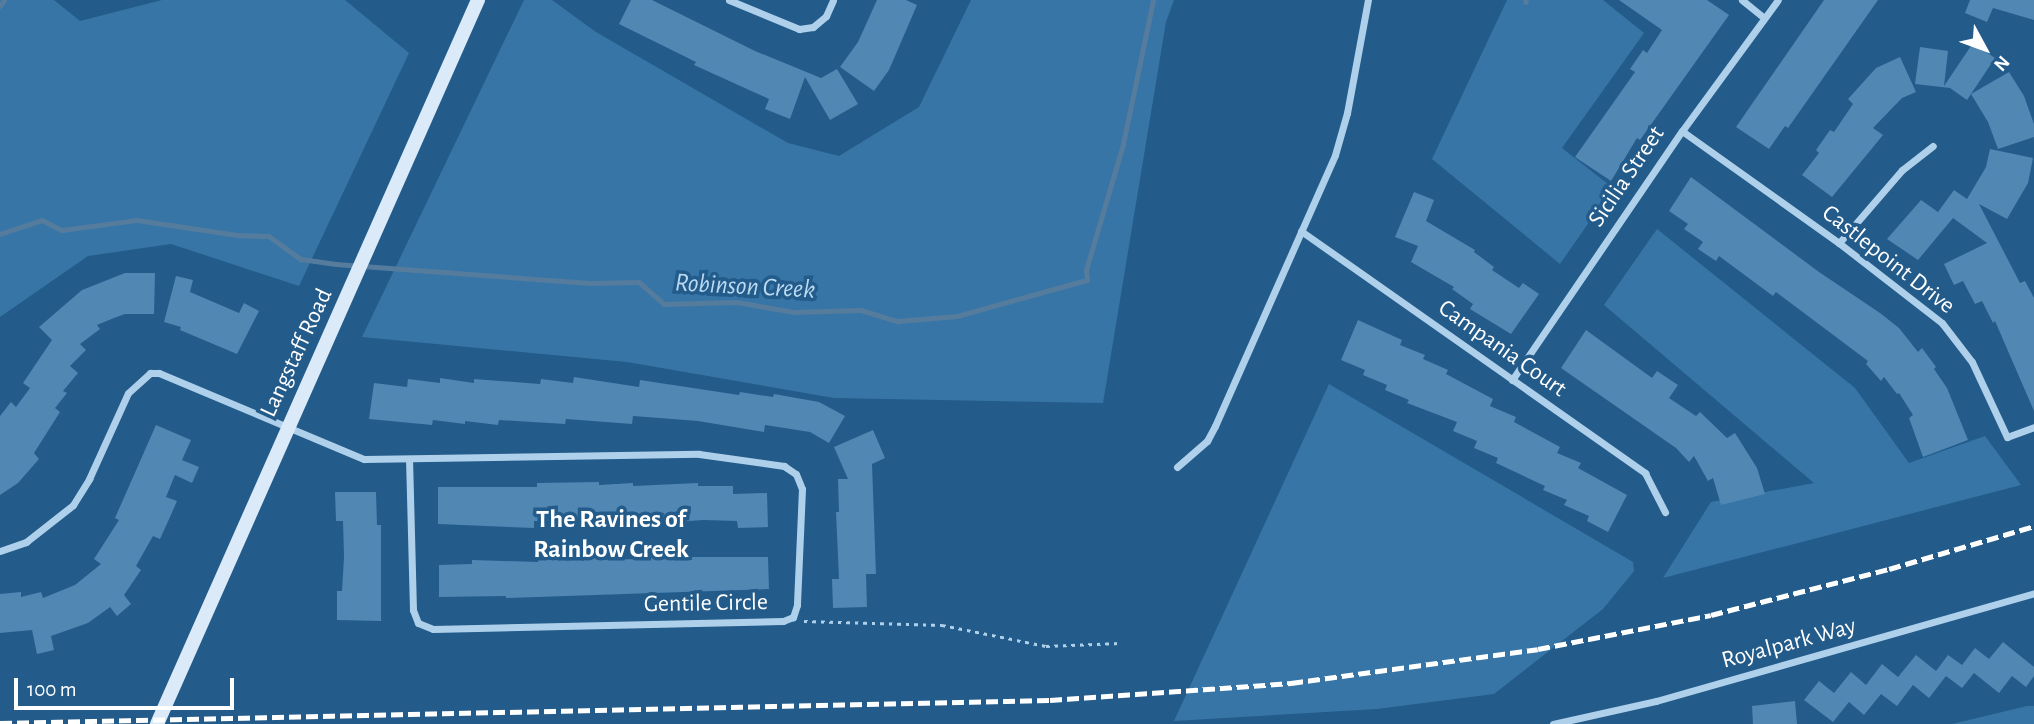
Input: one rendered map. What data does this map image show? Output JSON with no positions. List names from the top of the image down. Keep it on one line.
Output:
{"streets":{"street":["Sicilia Street","Castlepoint Drive","Campania Court","Langstaff Road","Gentile Circle","Royalpark Way"]},"crossings":[["Sicilia Street","Castlepoint Drive"],["Sicilia Street","Campania Court"],["Langstaff Road","Gentile Circle"]],"districts":["The Ravines of Rainbow Creek"],"water":["Robinson Creek"],"scale_bar":"100 m","north":"bottom right"}
